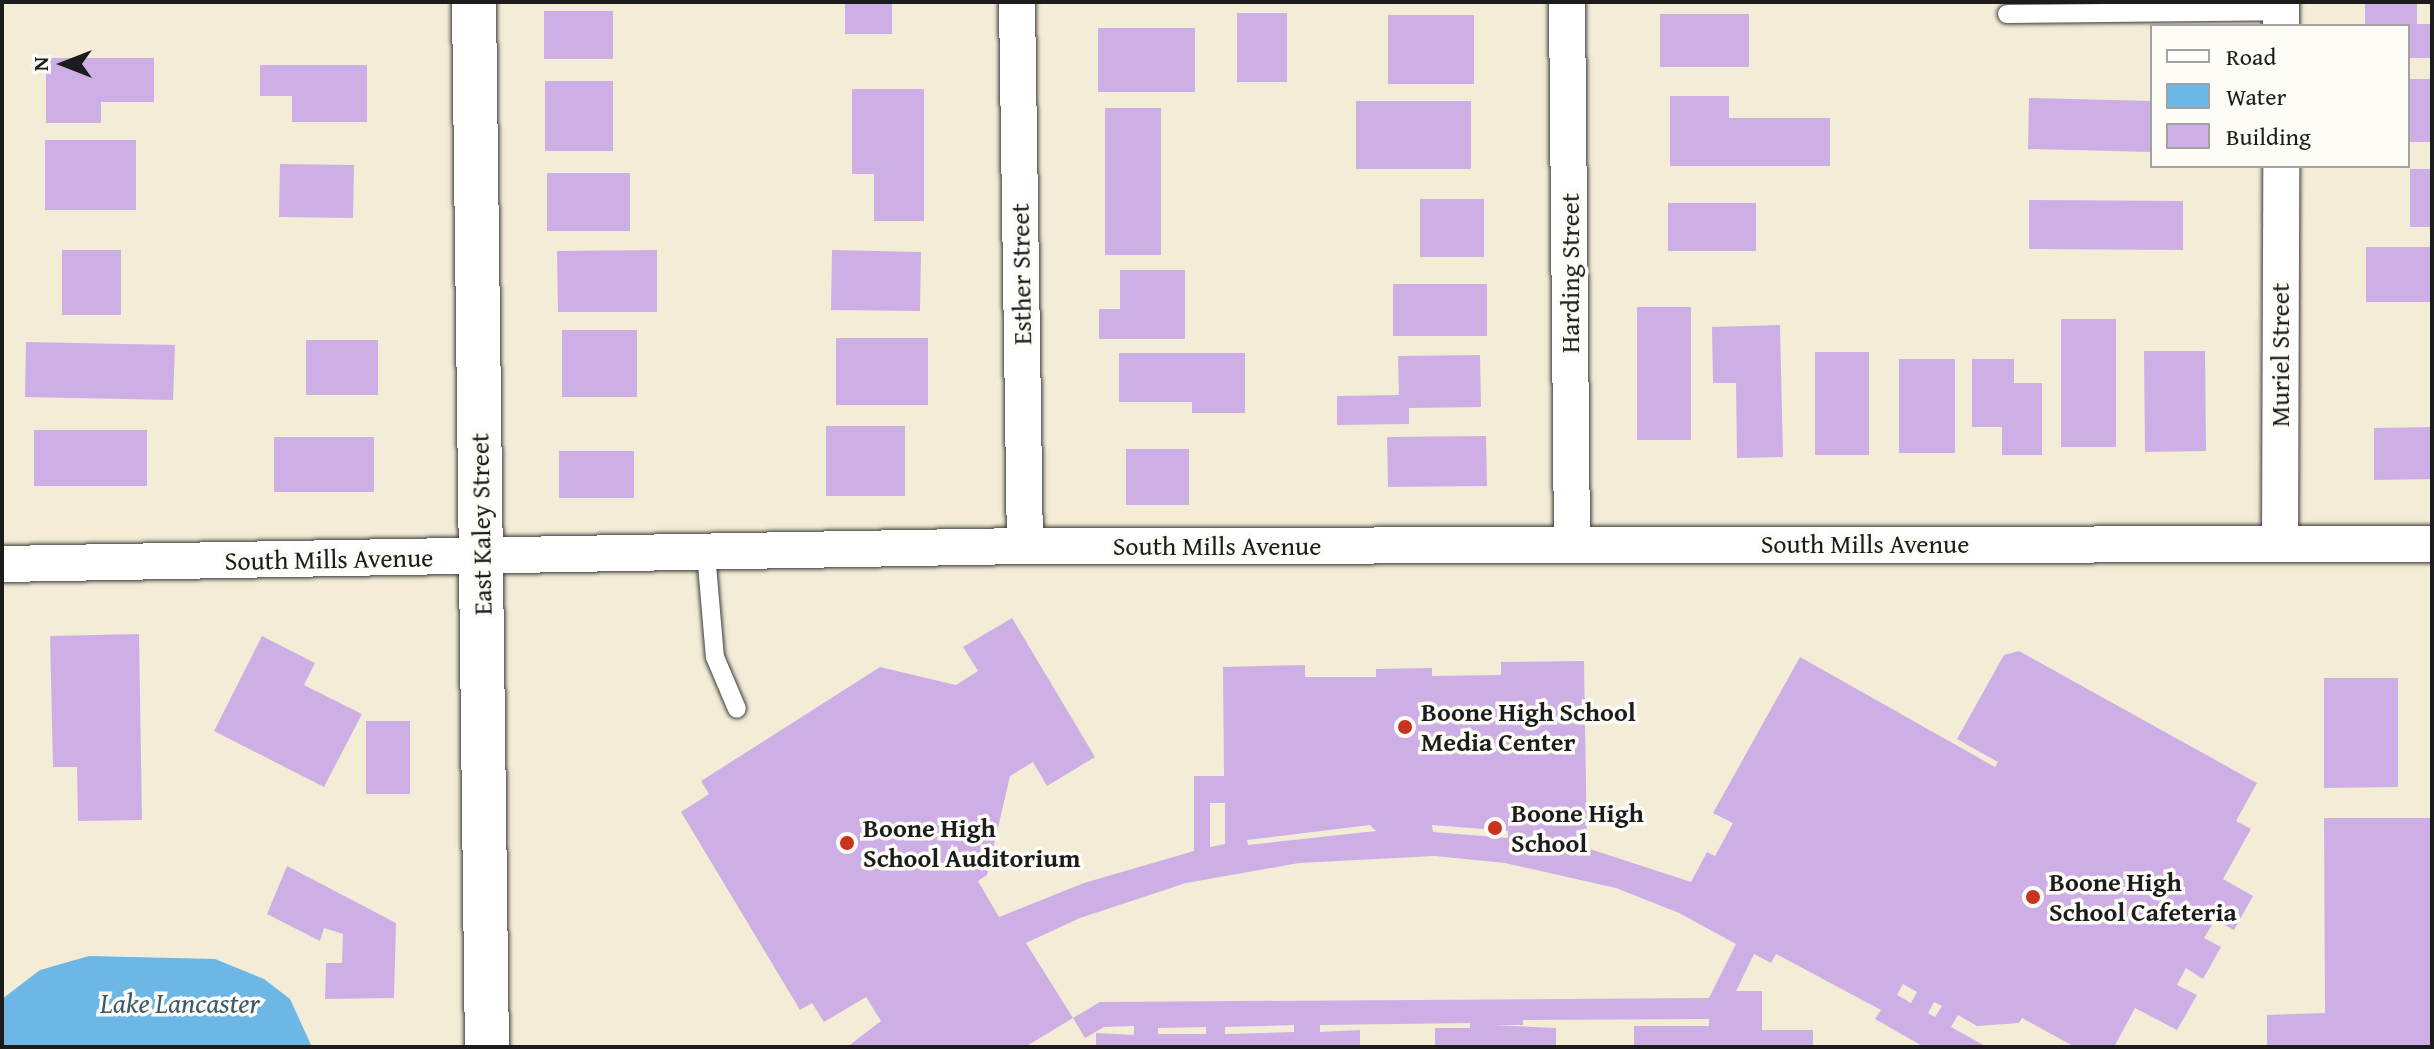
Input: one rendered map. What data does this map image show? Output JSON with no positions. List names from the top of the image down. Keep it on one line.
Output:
{"streets":{"street":["Harding Street","Esther Street","Muriel Street","East Kaley Street","South Mills Avenue"]},"crossings":[["Harding Street","South Mills Avenue"],["Esther Street","South Mills Avenue"],["Muriel Street","South Mills Avenue"],["East Kaley Street","South Mills Avenue"]],"water":["Lake Lancaster"],"places":["Boone High School Media Center","Boone High School","Boone High School Auditorium","Boone High School Cafeteria"],"legend":["Road","Water","Building"],"north":"left"}
